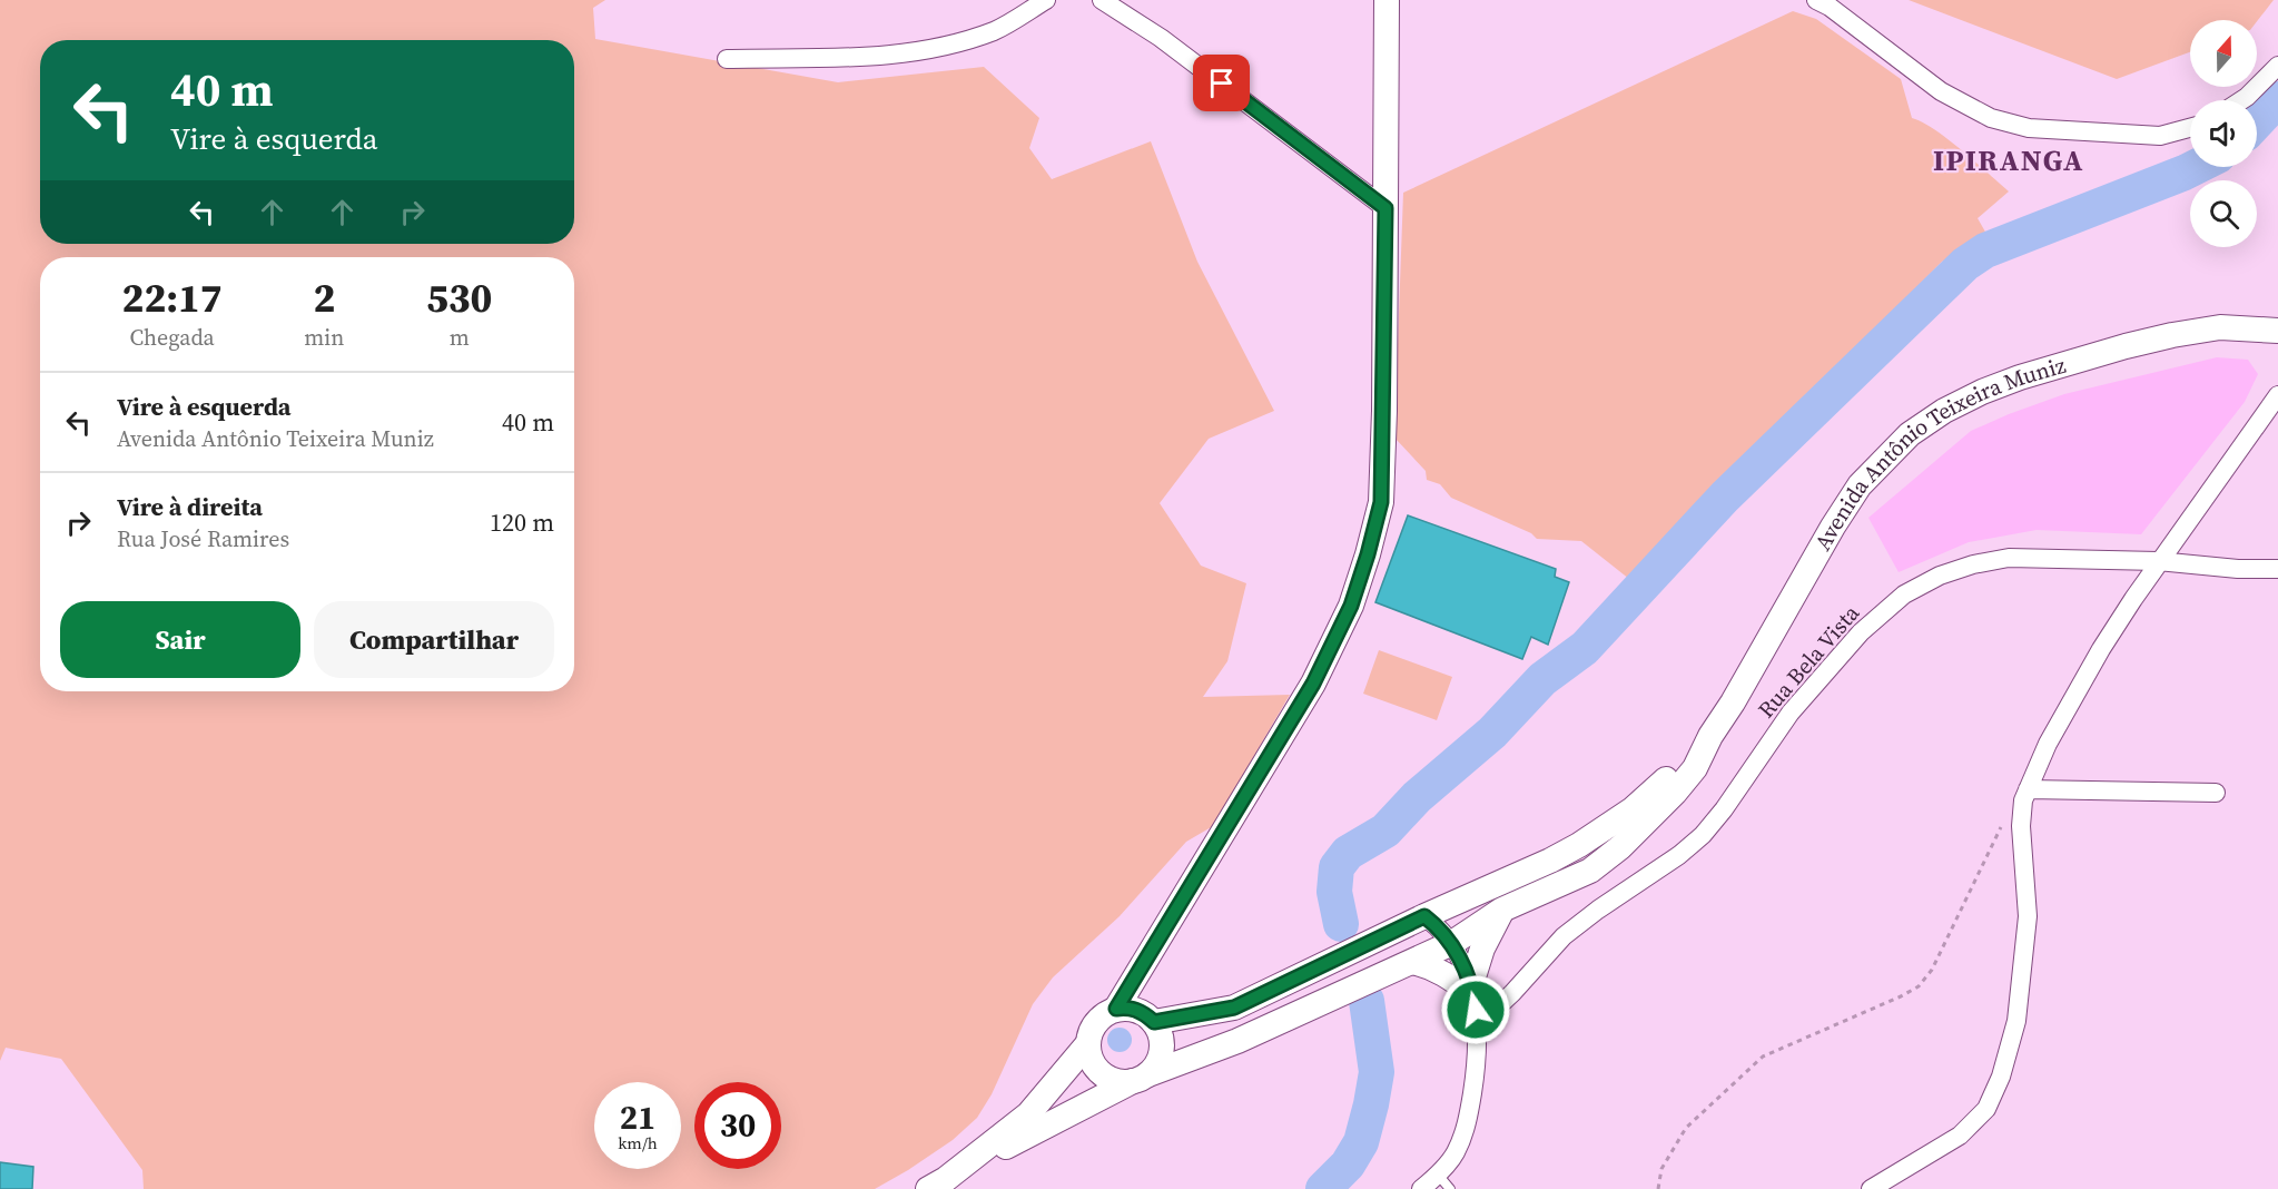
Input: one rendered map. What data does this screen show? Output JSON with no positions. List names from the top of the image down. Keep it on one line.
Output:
{"streets":{"main road":["Avenida Antônio Teixeira Muniz"],"street":["Rua Bela Vista"]},"districts":["IPIRANGA"],"north":"top","page":{"turn":["40 m","Vire à esquerda"],"eta":["22:17","Chegada","2","min","530","m"],"list":[{"name":"Vire à esquerda","note":"Avenida Antônio Teixeira Muniz","value":"40 m"},{"name":"Vire à direita","note":"Rua José Ramires","value":"120 m"}],"buttons":["Sair","Compartilhar"],"speed":"21 km/h","limit":"30"}}
